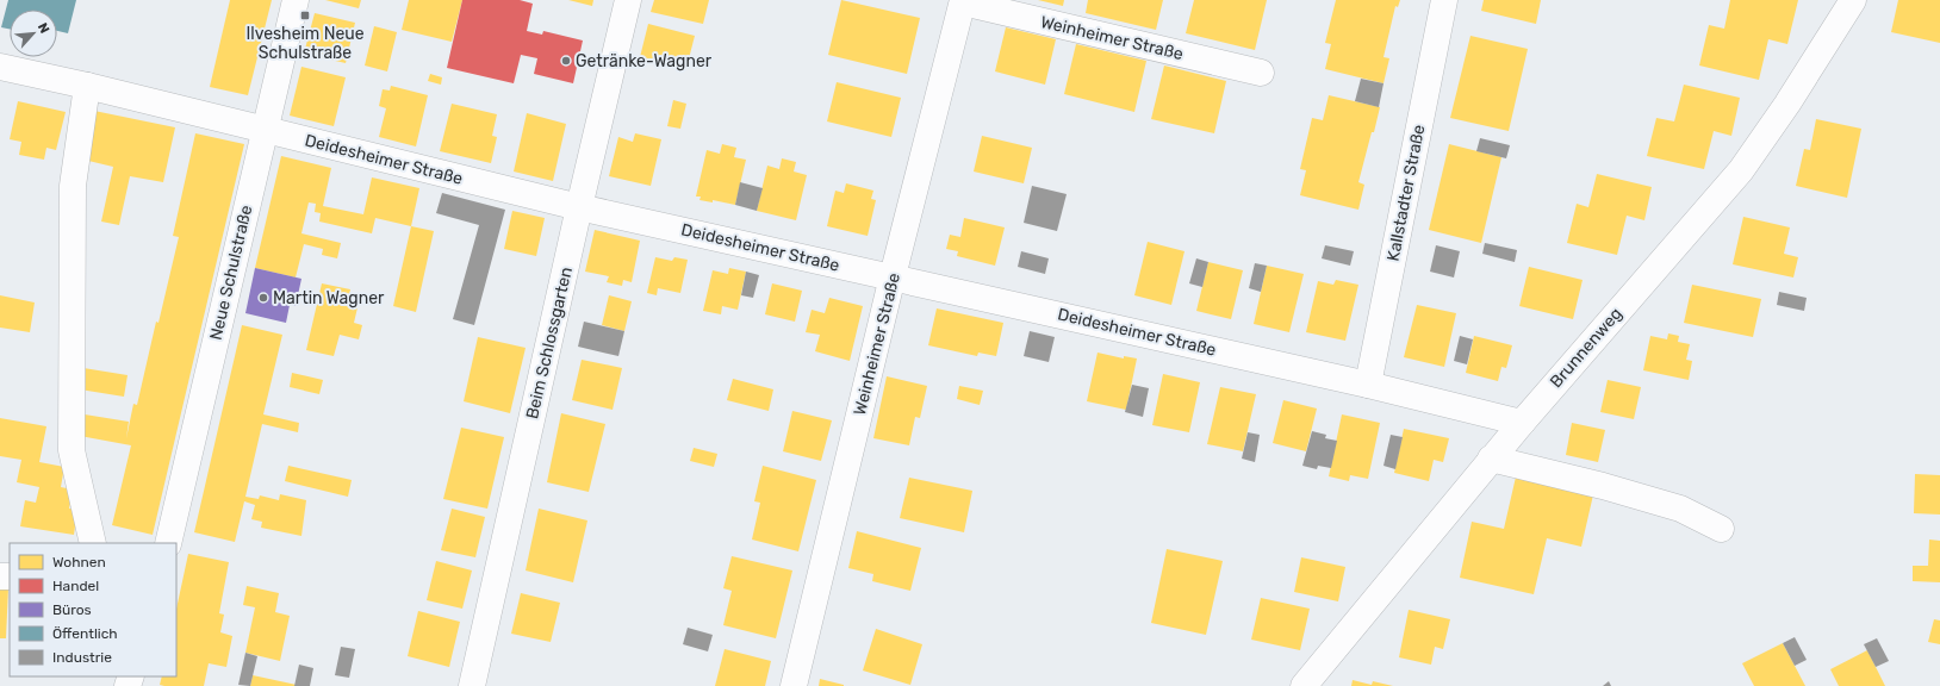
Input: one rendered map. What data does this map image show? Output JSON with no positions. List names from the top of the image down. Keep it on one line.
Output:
{"streets":{"street":["Weinheimer Straße","Deidesheimer Straße","Kallstadter Straße","Neue Schulstraße","Beim Schlossgarten","Brunnenweg"]},"crossings":[["Weinheimer Straße","Deidesheimer Straße"],["Deidesheimer Straße","Kallstadter Straße"],["Deidesheimer Straße","Neue Schulstraße"],["Deidesheimer Straße","Beim Schlossgarten"],["Deidesheimer Straße","Brunnenweg"]],"places":{"transit":["Ilvesheim Neue Schulstraße"],"other":["Getränke-Wagner","Martin Wagner"]},"legend":["Wohnen","Handel","Büros","Öffentlich","Industrie"],"north":"top right"}
